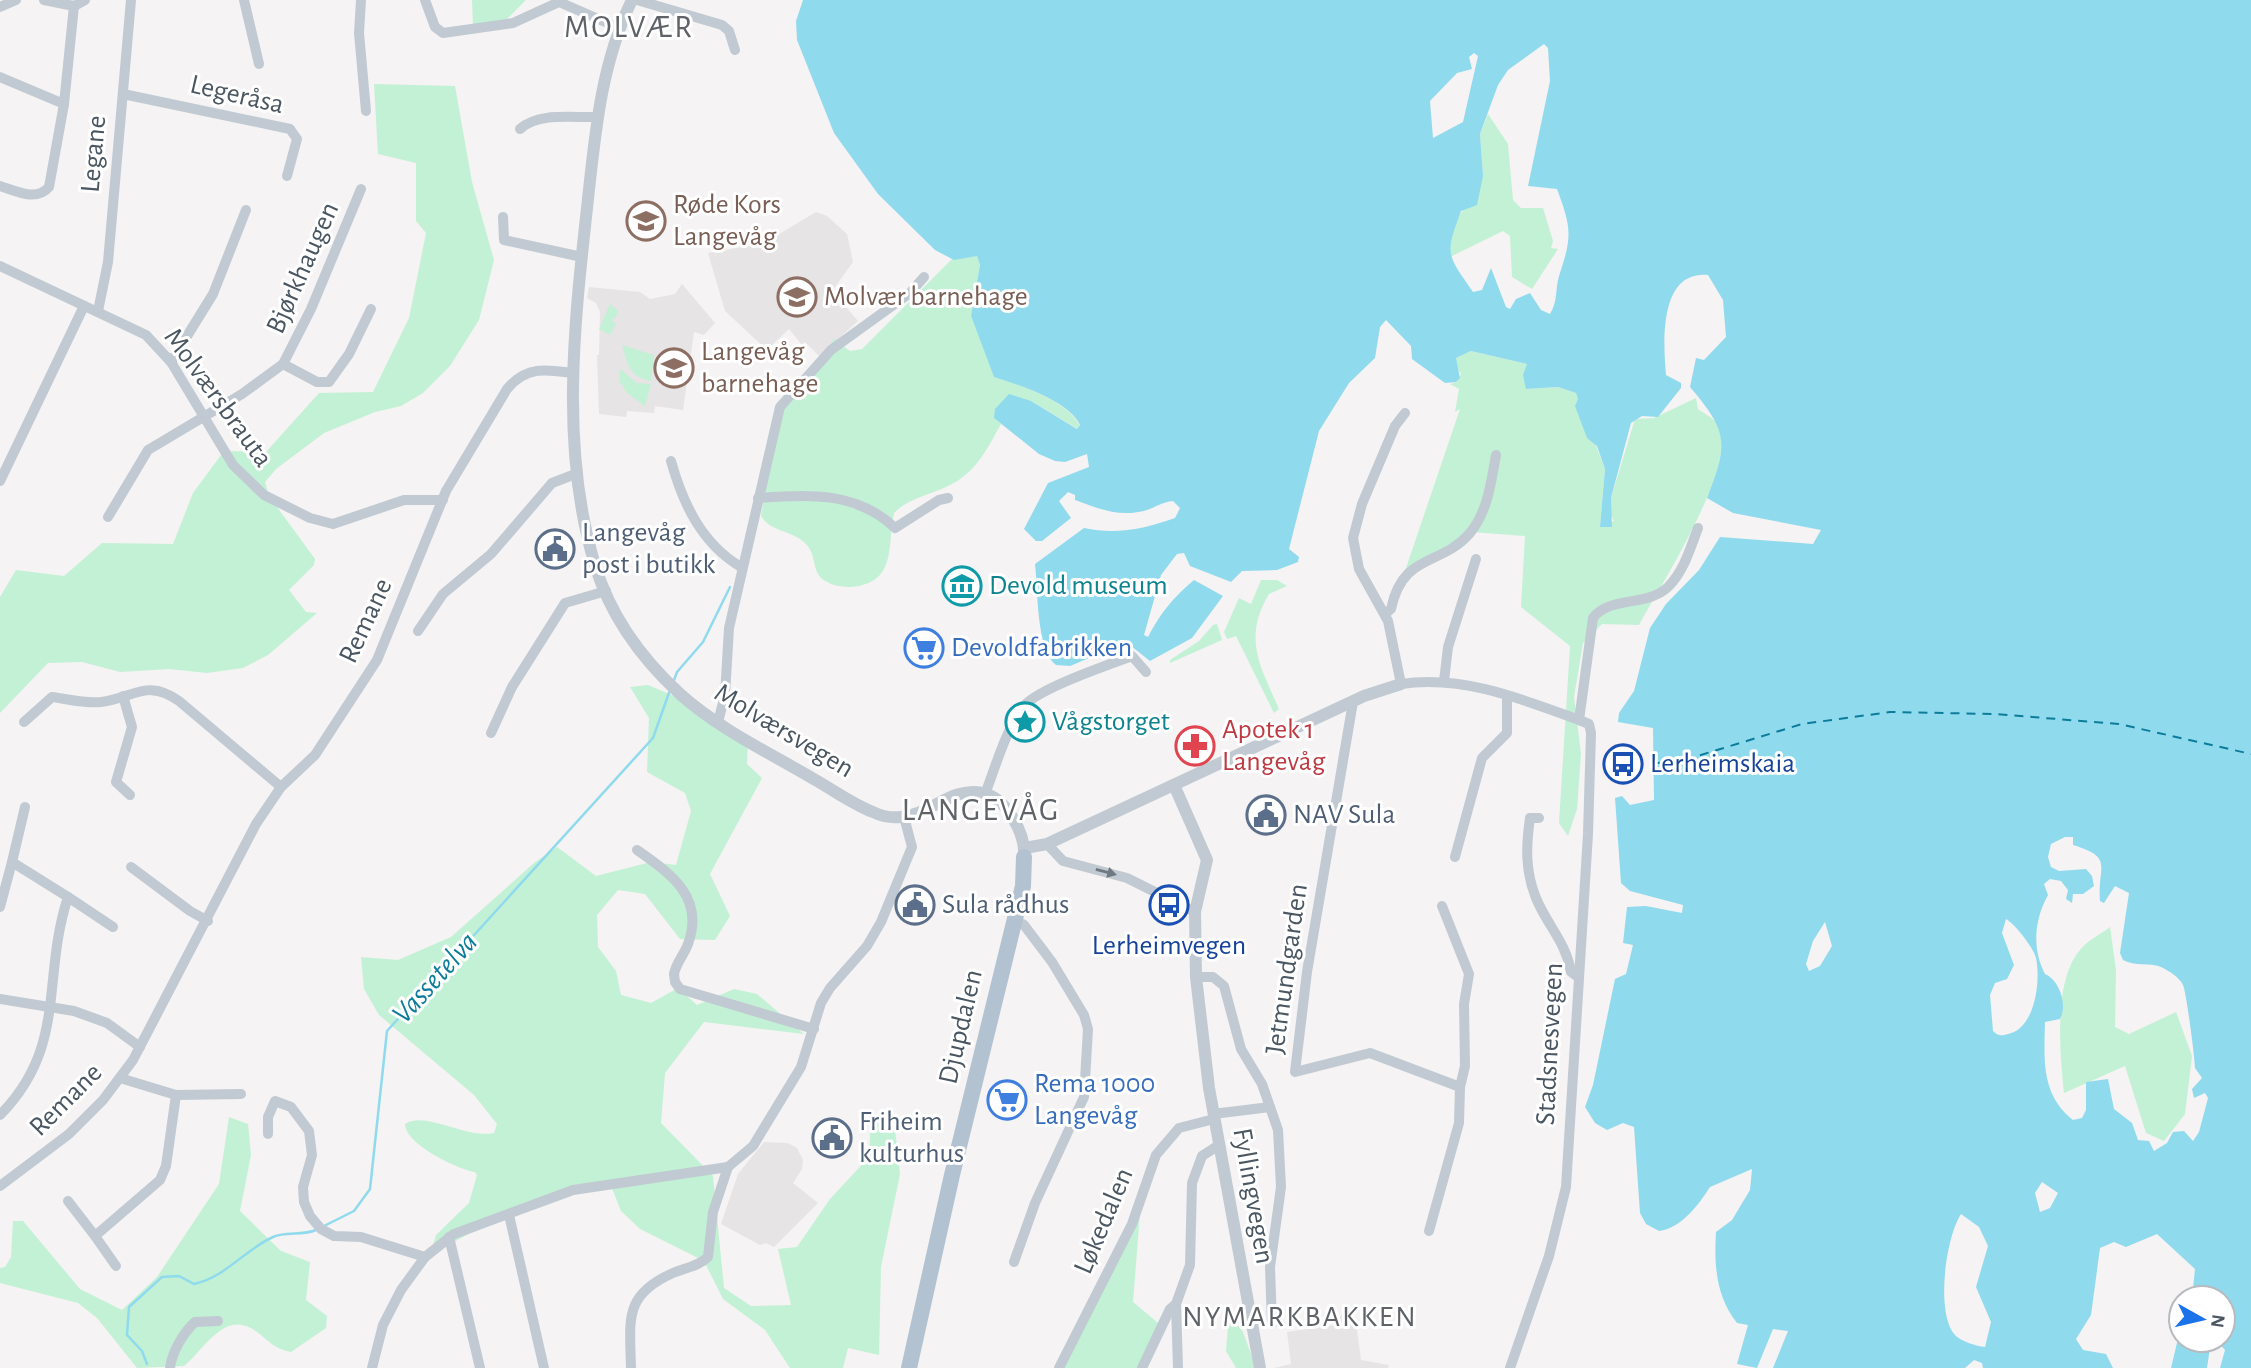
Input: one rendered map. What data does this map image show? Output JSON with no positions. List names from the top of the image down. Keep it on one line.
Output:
{"streets":{"main road":["Djupdalen"],"street":["Legeråsa","Legane","Bjørkhaugen","Molværsbrauta","Remane","Molværsvegen","Jetmundgarden","Stadsnesvegen","Fyllingvegen","Løkedalen"]},"crossings":[["Legeråsa","Legane"],["Legane","Molværsbrauta"],["Bjørkhaugen","Molværsbrauta"],["Molværsbrauta","Remane"],["Remane","Molværsvegen"],["Fyllingvegen","Løkedalen"]],"districts":["MOLVÆR","LANGEVÅG","NYMARKBAKKEN"],"water":["Vassetelva"],"places":{"school or university":["Røde Kors Langevåg","Molvær barnehage","Langevåg barnehage"],"public building":["Langevåg post i butikk","NAV Sula","Sula rådhus","Friheim kulturhus"],"museum":["Devold museum"],"supermarket":["Devoldfabrikken","Rema 1000 Langevåg"],"place":["Vågstorget"],"pharmacy":["Apotek 1 Langevåg"],"bus stop":["Lerheimskaia","Lerheimvegen"]},"north":"right"}
